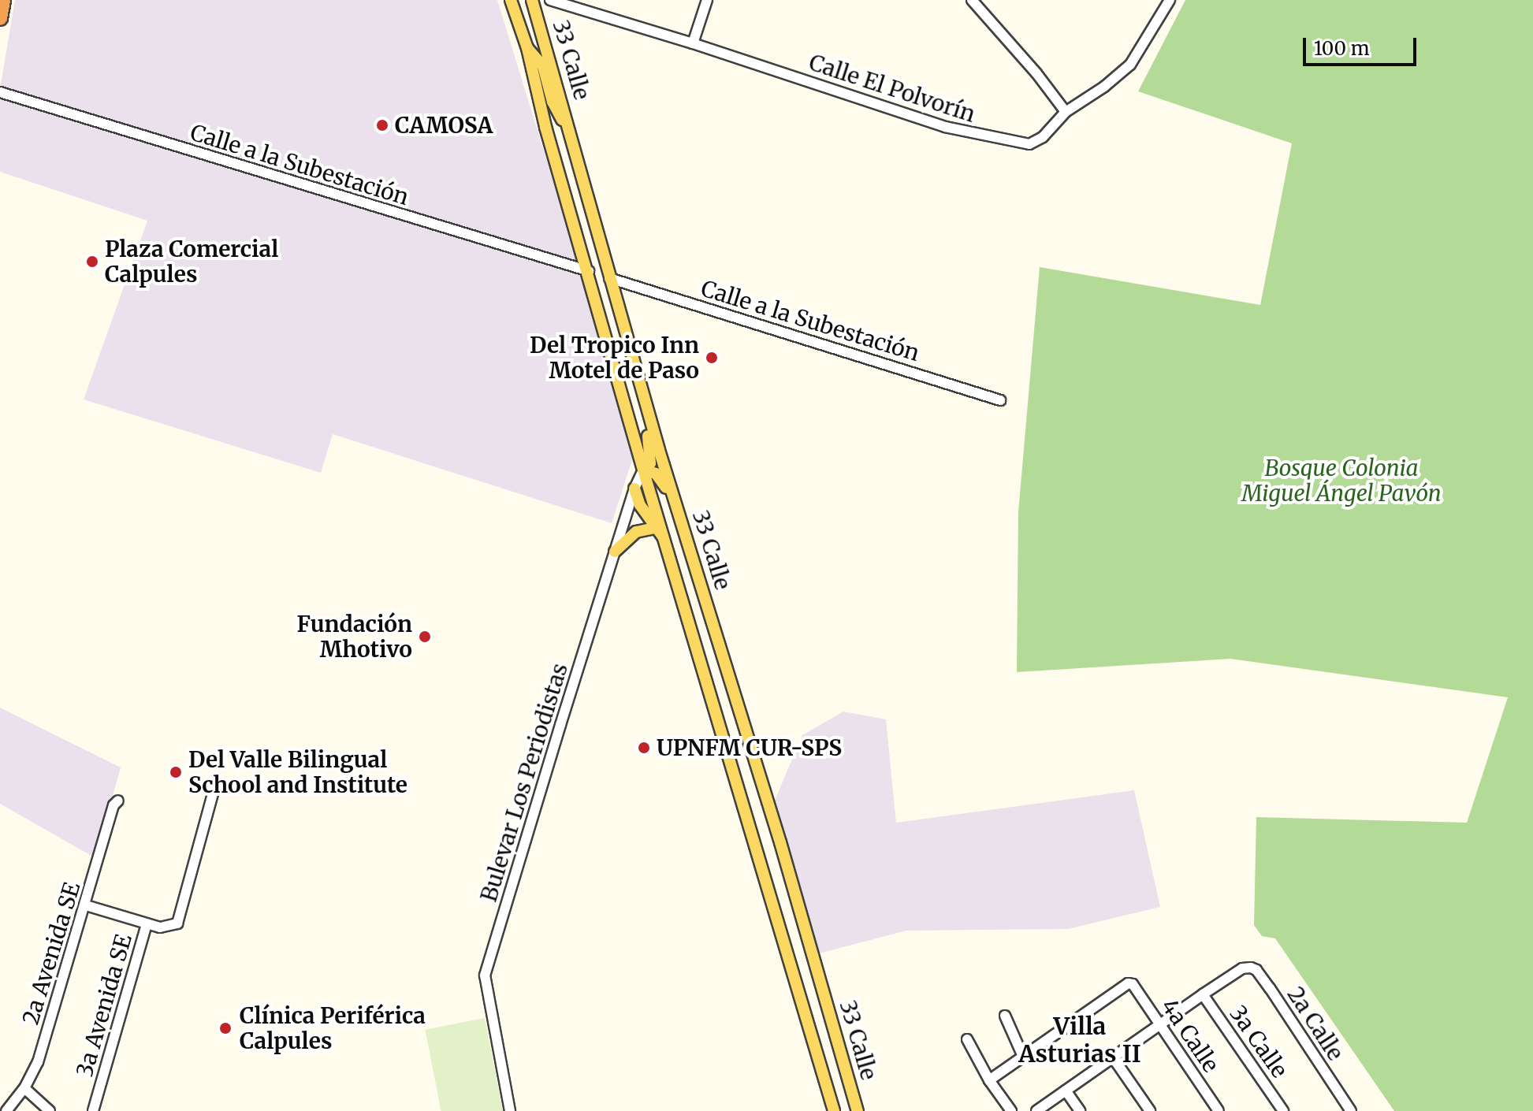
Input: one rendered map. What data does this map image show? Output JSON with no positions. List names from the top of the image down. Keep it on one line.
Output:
{"streets":{"main road":["33 Calle"],"street":["Calle El Polvorín","Calle a la Subestación","Bulevar Los Periodistas","2a Avenida SE","3a Avenida SE","2a Calle","4a Calle","3a Calle"]},"crossings":[["33 Calle","Calle a la Subestación"],["33 Calle","Bulevar Los Periodistas"],["2a Calle","3a Calle"]],"districts":["Villa Asturias II"],"parks":["Bosque Colonia Miguel Ángel Pavón"],"places":["CAMOSA","Plaza Comercial Calpules","Del Tropico Inn Motel de Paso","Fundación Mhotivo","UPNFM CUR-SPS","Del Valle Bilingual School and Institute","Clínica Periférica Calpules"],"scale_bar":"100 m"}
